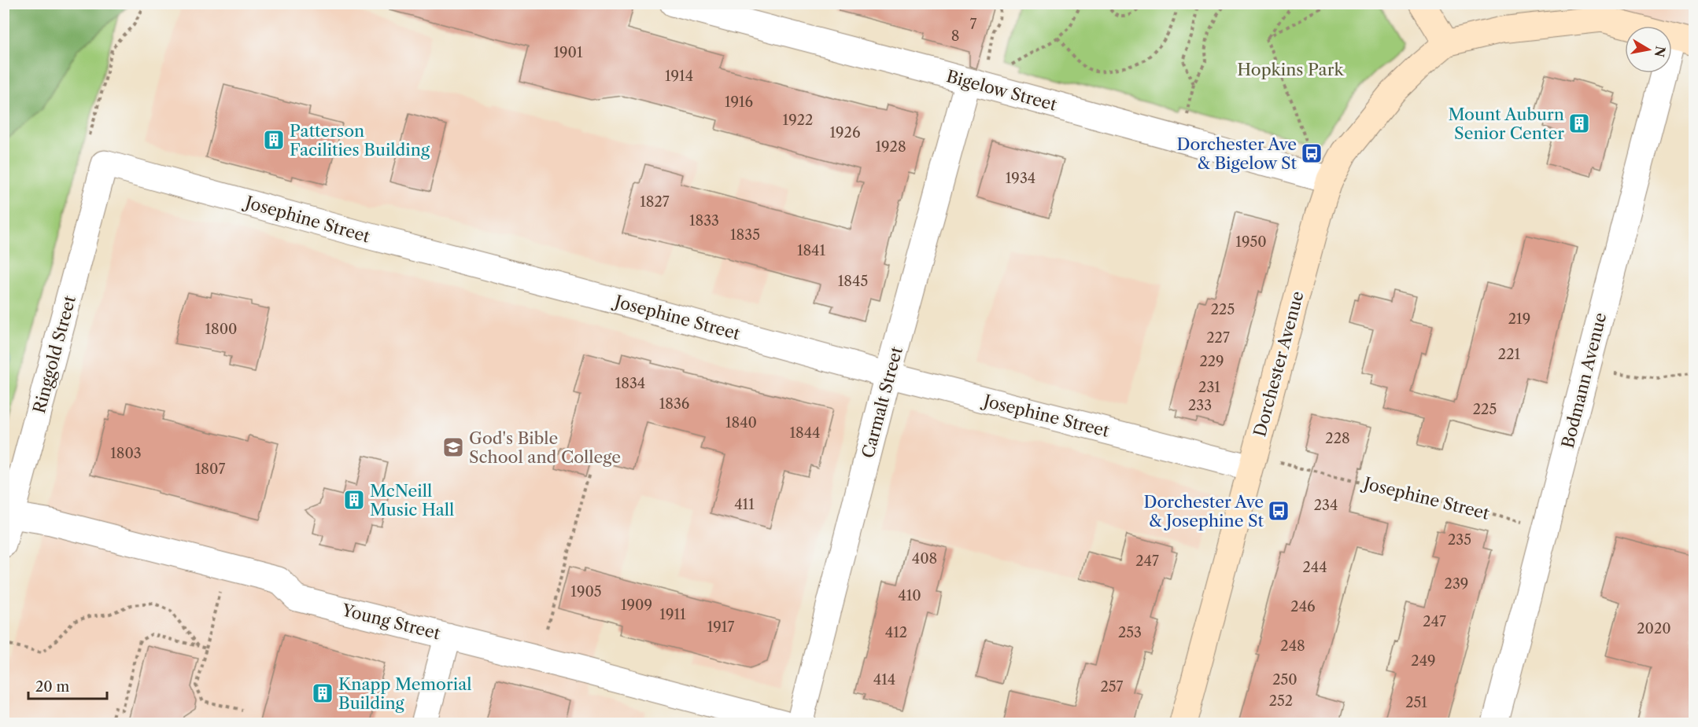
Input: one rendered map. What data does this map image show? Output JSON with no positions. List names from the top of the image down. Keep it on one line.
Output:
{"streets":{"street":["Bigelow Street","Josephine Street","Ringgold Street","Dorchester Avenue","Bodmann Avenue","Carmalt Street","Young Street"]},"crossings":[["Bigelow Street","Dorchester Avenue"],["Bigelow Street","Carmalt Street"],["Josephine Street","Ringgold Street"],["Josephine Street","Dorchester Avenue"],["Josephine Street","Bodmann Avenue"],["Josephine Street","Carmalt Street"],["Ringgold Street","Young Street"]],"parks":["Hopkins Park"],"places":{"building":["Mount Auburn Senior Center","Patterson Facilities Building","McNeill Music Hall","Knapp Memorial Building"],"bus stop":["Dorchester Ave & Bigelow St","Dorchester Ave & Josephine St"],"school or university":["God's Bible School and College"]},"house_numbers":["7","8","1901","1914","1916","1922","1926","1928","1934","1827","1833","1835","1950","1841","1845","225","219","1800","227","221","229","1834","231","1836","233","225","1840","1844","228","1803","1807","411","234","235","408","247","244","239","1905","410","1909","246","1911","247","1917","2020","412","253","248","249","414","250","257","252","251"],"scale_bar":"20 m","north":"right"}
